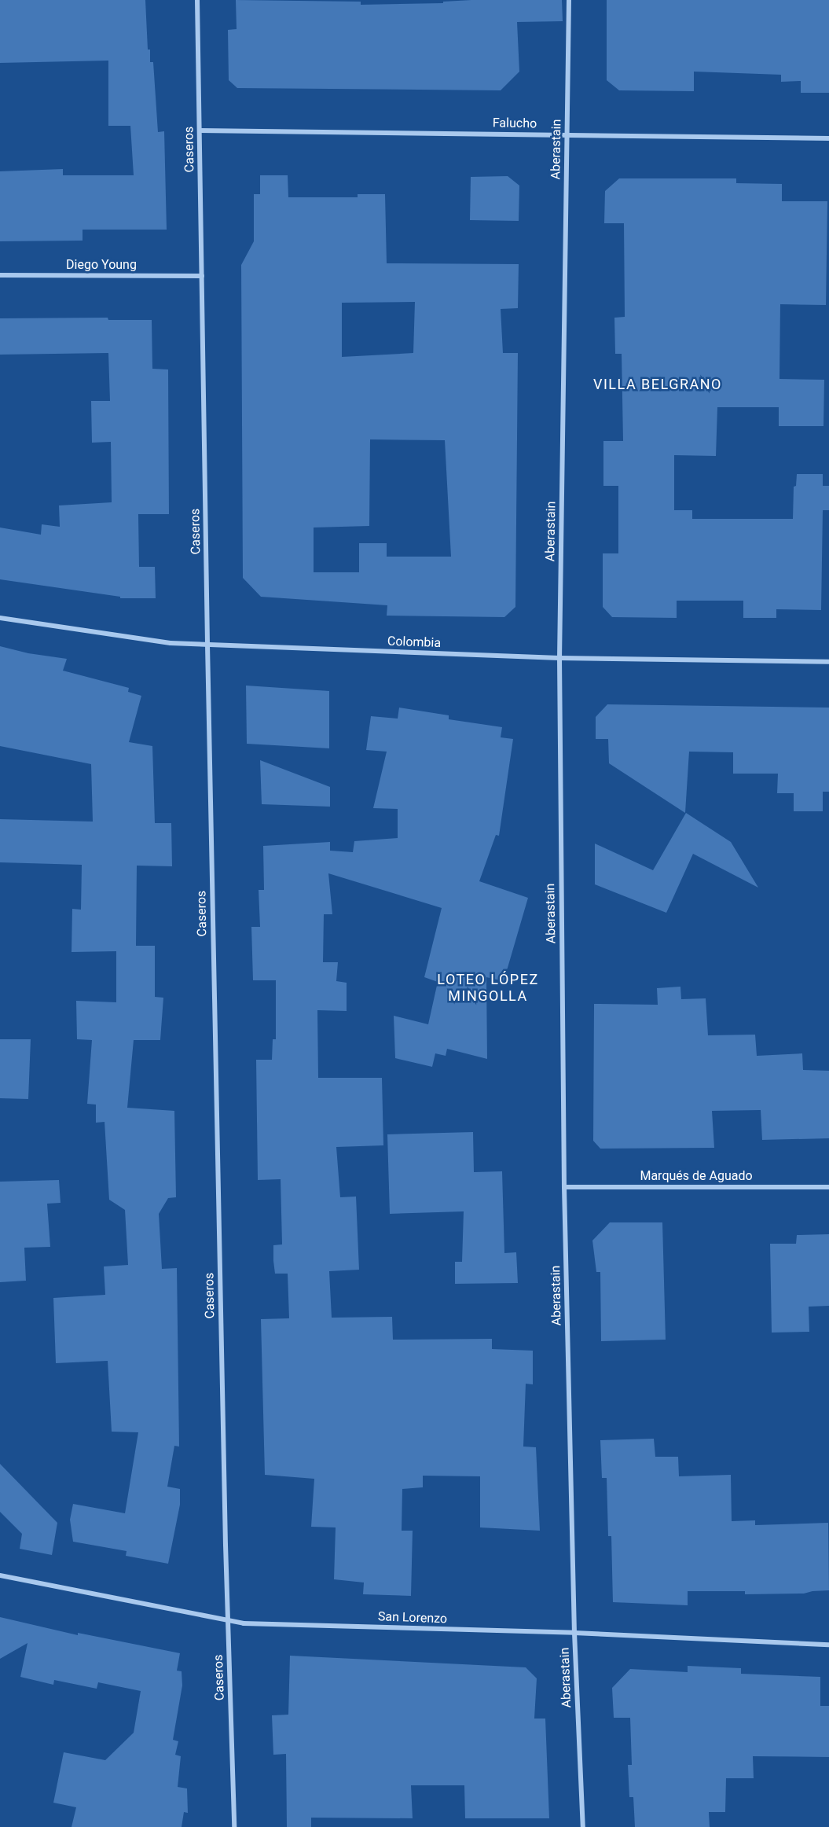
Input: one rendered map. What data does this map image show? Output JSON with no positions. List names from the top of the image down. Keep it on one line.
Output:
{"streets":{"street":["Falucho","Caseros","Aberastain","Diego Young","Colombia","Marqués de Aguado","San Lorenzo"]},"crossings":[["Falucho","Caseros"],["Falucho","Aberastain"],["Caseros","Diego Young"],["Caseros","Colombia"],["Caseros","San Lorenzo"],["Aberastain","Colombia"],["Aberastain","Marqués de Aguado"],["Aberastain","San Lorenzo"]],"districts":["VILLA BELGRANO","LOTEO LÓPEZ MINGOLLA"]}
